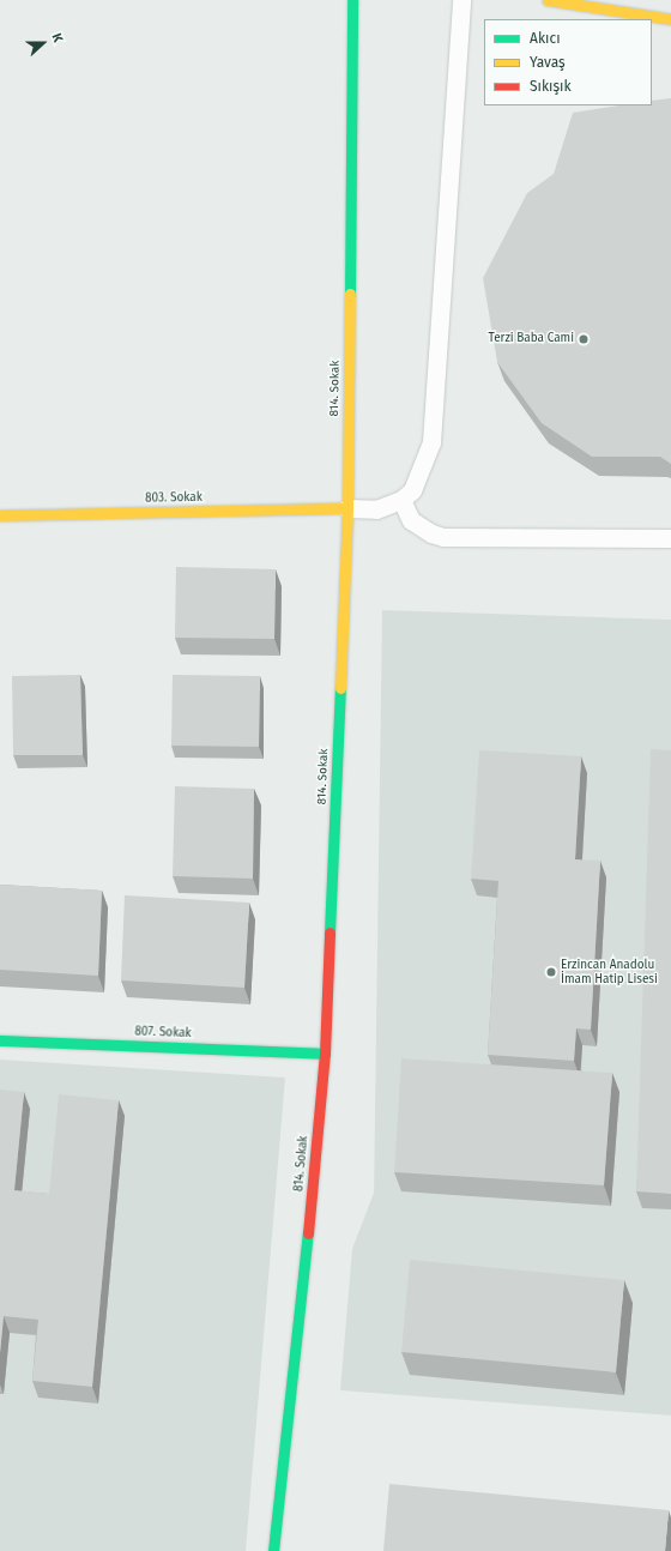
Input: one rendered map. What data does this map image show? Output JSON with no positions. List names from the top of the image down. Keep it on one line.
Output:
{"streets":{"street":["814. Sokak","803. Sokak","807. Sokak"]},"crossings":[["814. Sokak","803. Sokak"],["814. Sokak","807. Sokak"]],"places":["Terzi Baba Cami","Erzincan Anadolu İmam Hatip Lisesi"],"legend":["Akıcı","Yavaş","Sıkışık"],"north":"right"}
